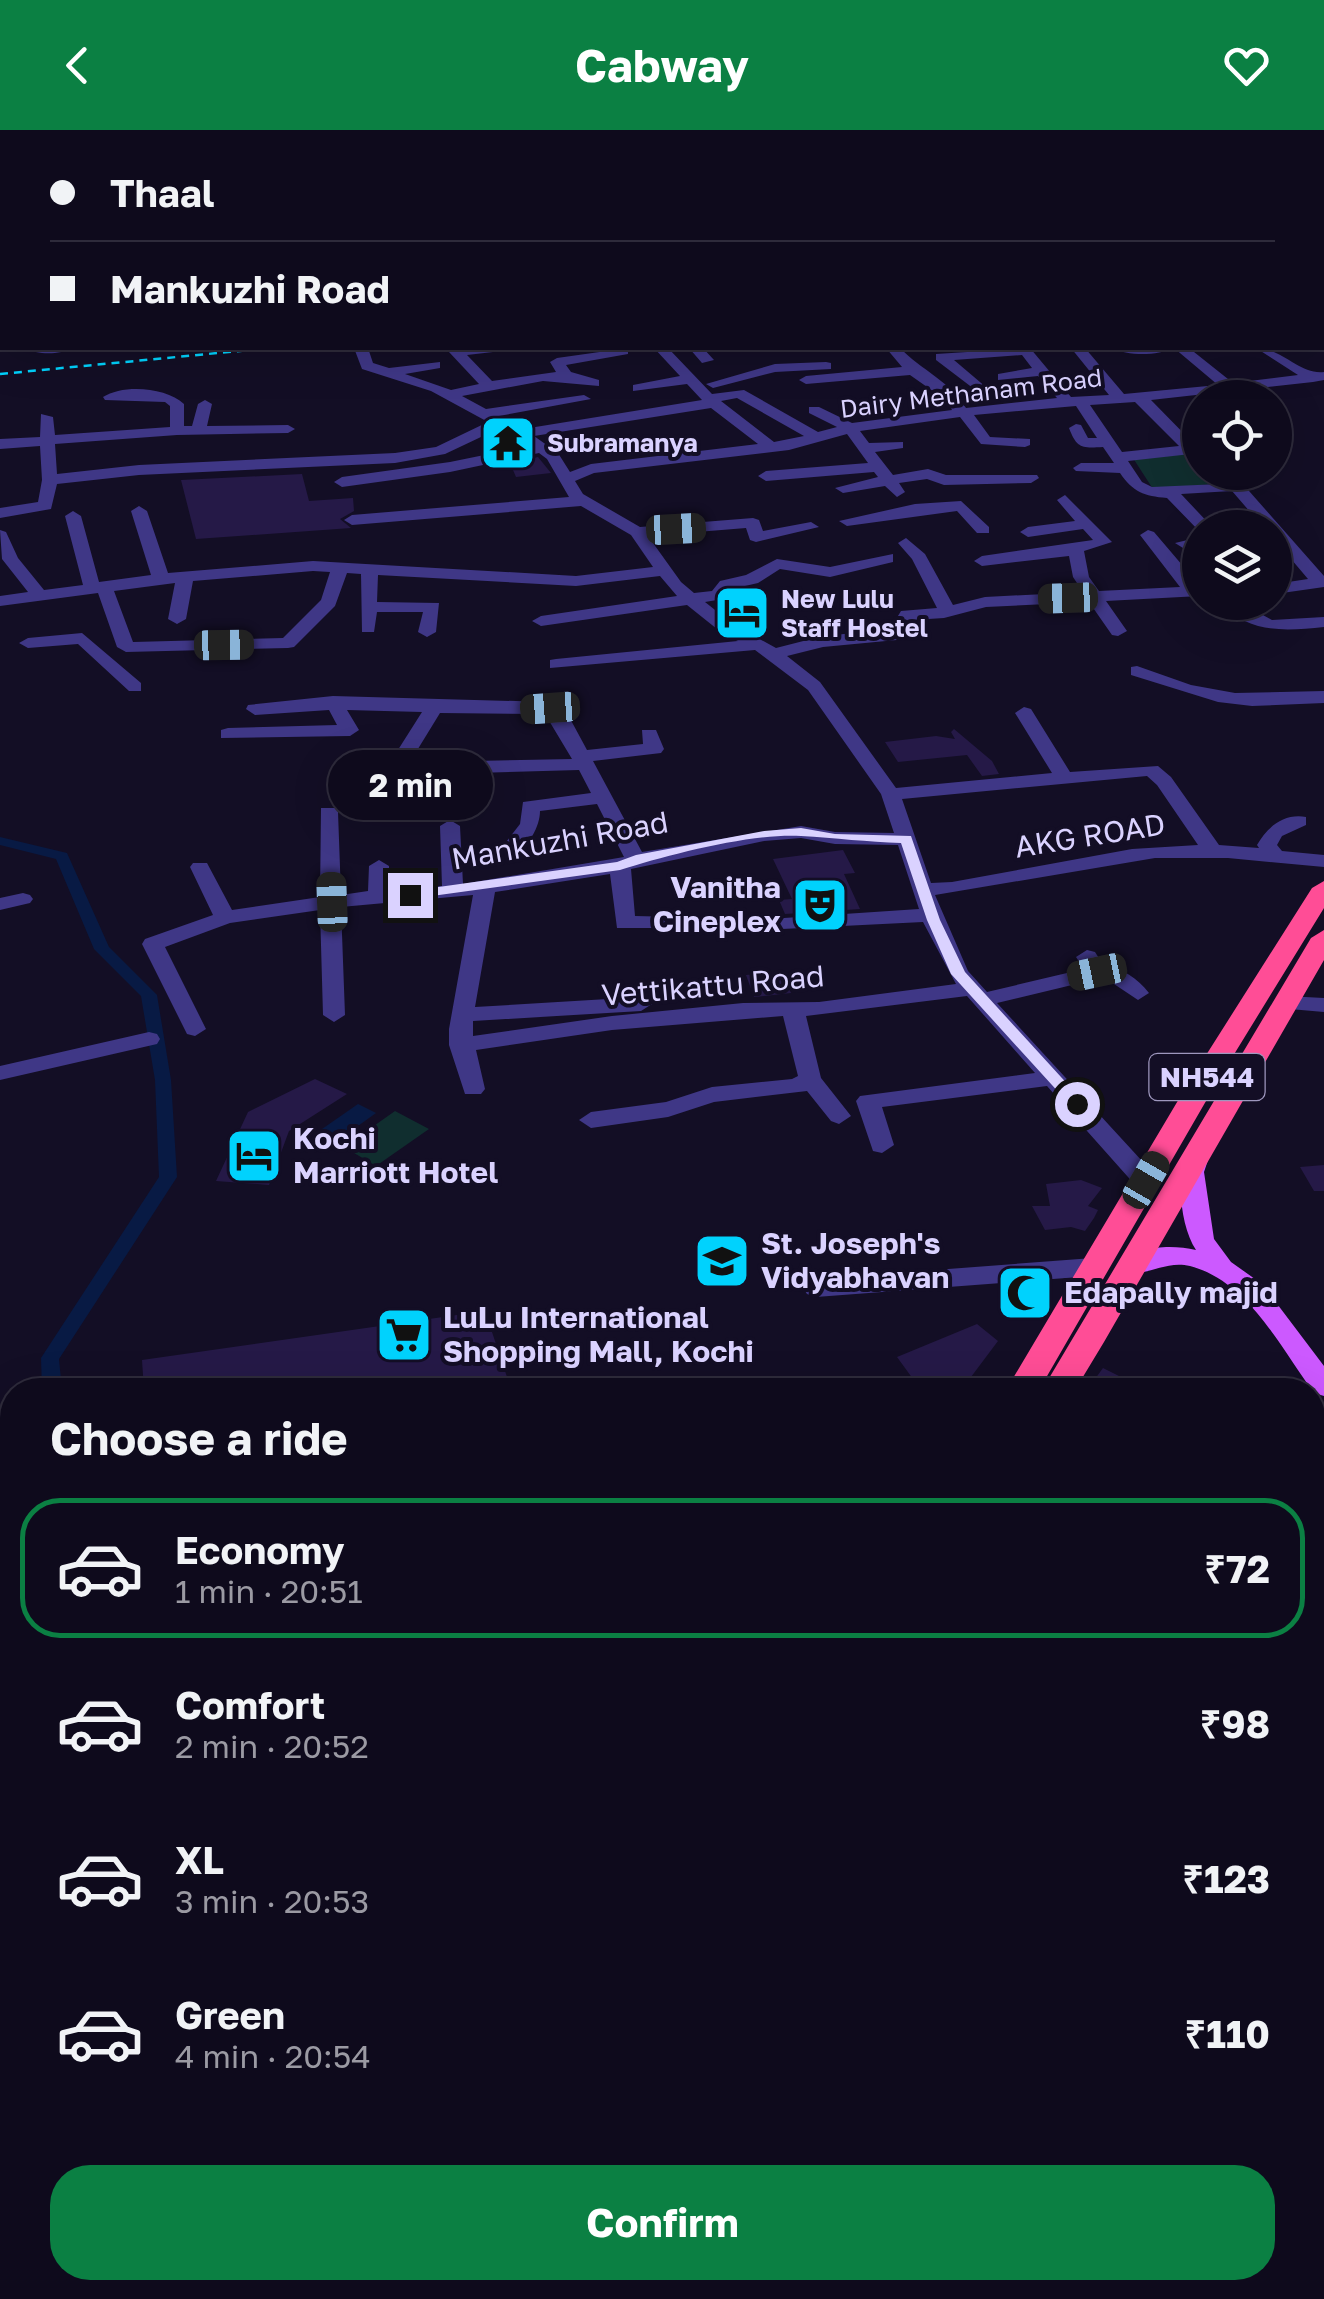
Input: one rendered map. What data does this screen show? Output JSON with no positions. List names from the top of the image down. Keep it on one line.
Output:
{"streets":{"highway":["NH544"],"street":["Dairy Methanam Road","AKG ROAD","Mankuzhi Road","Vettikattu Road"]},"places":{"temple":["Subramanya"],"hotel":["New Lulu Staff Hostel","Kochi Marriott Hotel"],"theatre":["Vanitha Cineplex"],"school or university":["St. Joseph's Vidyabhavan"],"mosque":["Edapally majid"],"supermarket":["LuLu International Shopping Mall, Kochi"]},"page":{"header":"Cabway","banner":["Thaal","Mankuzhi Road"],"bubble":"2 min","heading":"Choose a ride","list":[{"name":"Economy","note":"1 min · 20:51","value":"₹72"},{"name":"Comfort","note":"2 min · 20:52","value":"₹98"},{"name":"XL","note":"3 min · 20:53","value":"₹123"},{"name":"Green","note":"4 min · 20:54","value":"₹110"}],"buttons":"Confirm"}}
